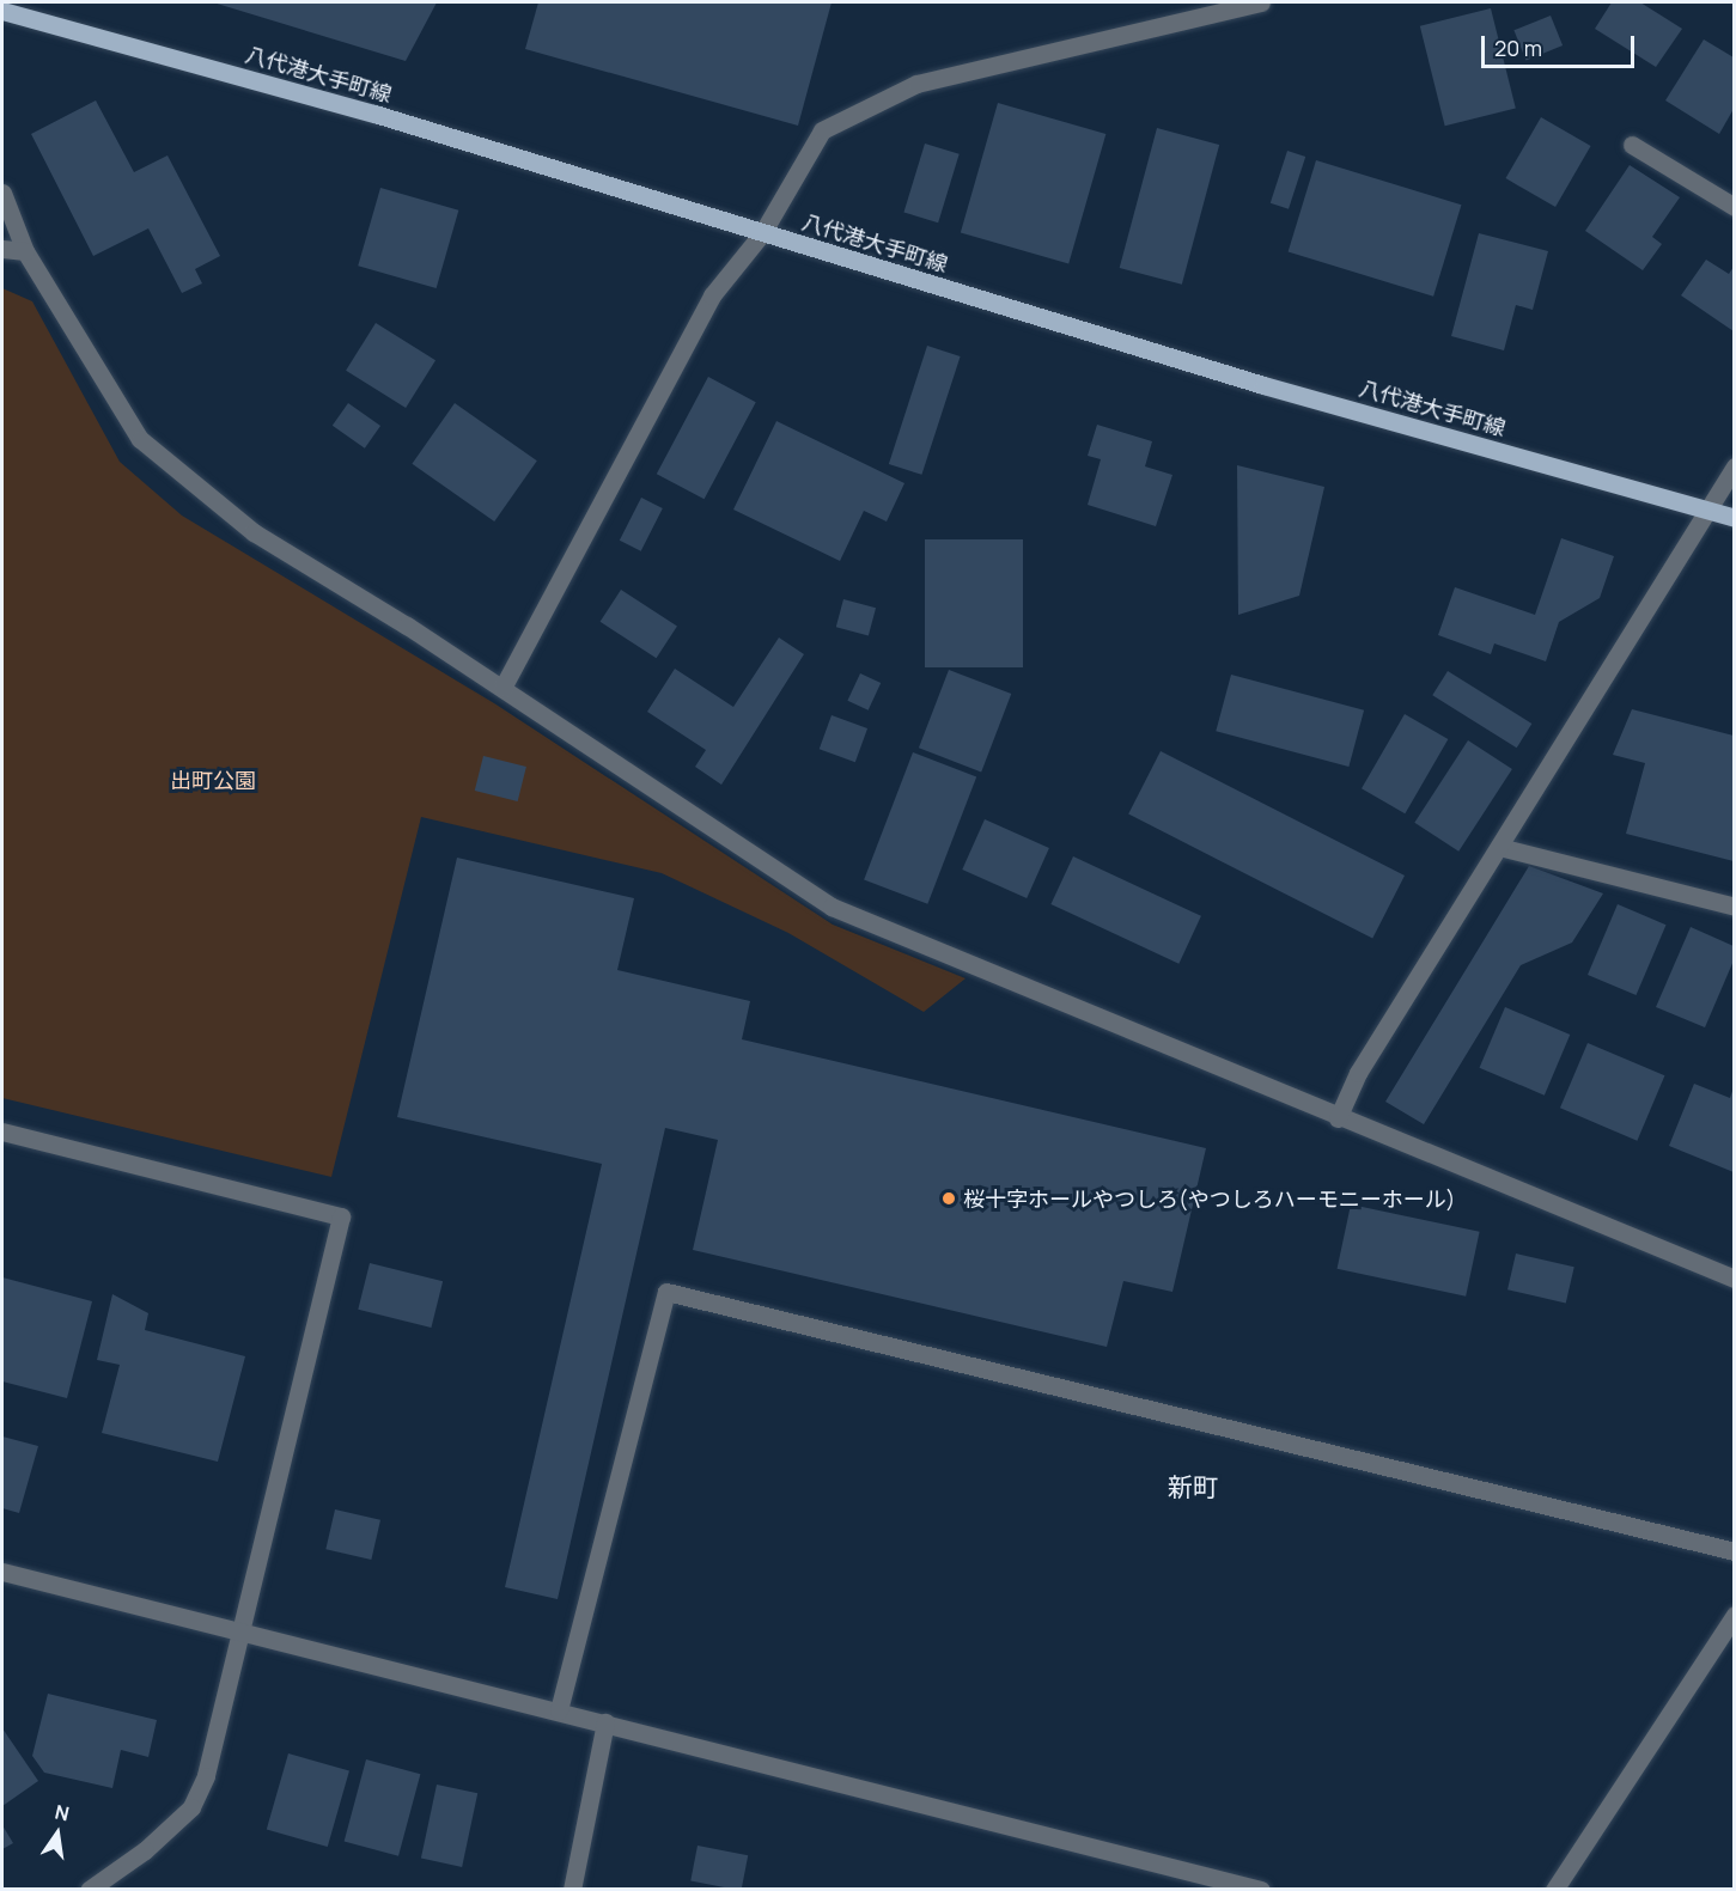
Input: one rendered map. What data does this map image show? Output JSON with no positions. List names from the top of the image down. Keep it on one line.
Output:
{"streets":{"main road":["八代港大手町線"]},"districts":["新町"],"parks":["出町公園"],"places":["桜十字ホールやつしろ(やつしろハーモニーホール)"],"scale_bar":"20 m","north":"top"}
